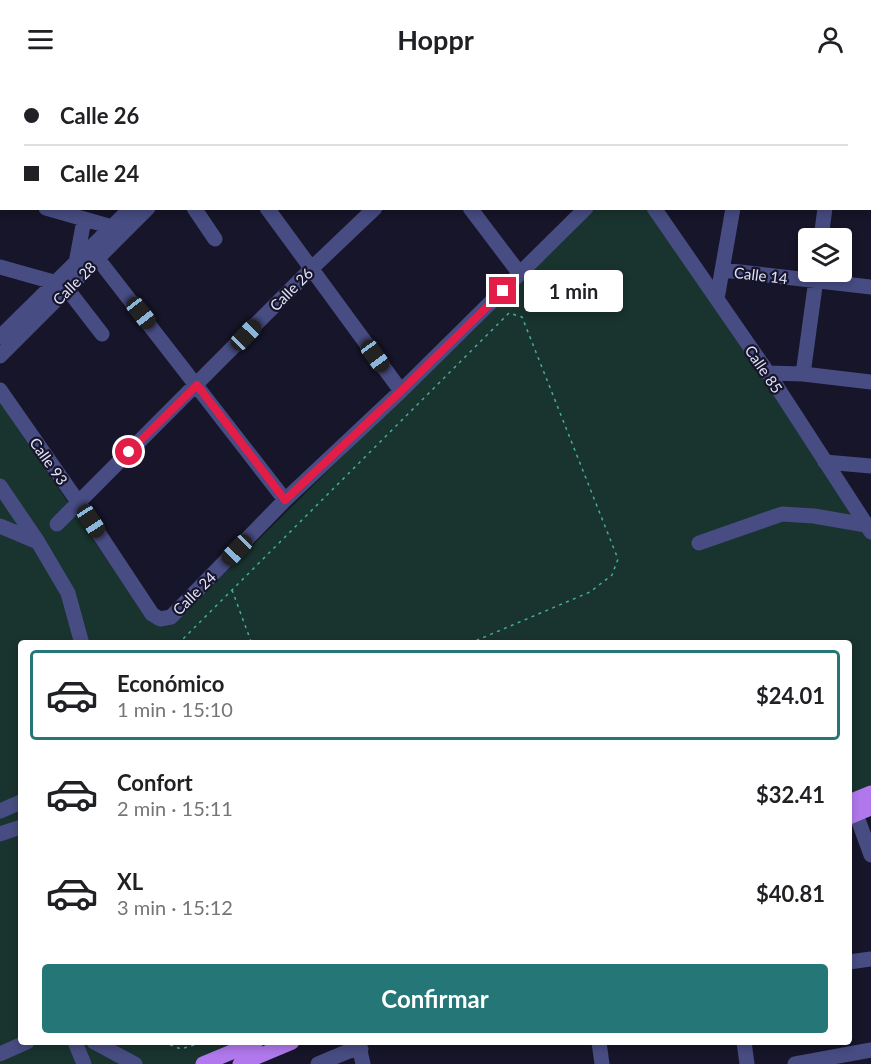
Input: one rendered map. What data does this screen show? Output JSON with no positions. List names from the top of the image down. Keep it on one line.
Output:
{"streets":{"street":["Calle 14","Calle 28","Calle 26","Calle 85","Calle 93","Calle 24"]},"crossings":[["Calle 26","Calle 93"],["Calle 93","Calle 24"]],"page":{"header":"Hoppr","banner":["Calle 26","Calle 24"],"bubble":"1 min","list":[{"name":"Económico","note":"1 min · 15:10","value":"$24.01"},{"name":"Confort","note":"2 min · 15:11","value":"$32.41"},{"name":"XL","note":"3 min · 15:12","value":"$40.81"}],"buttons":"Confirmar"}}
